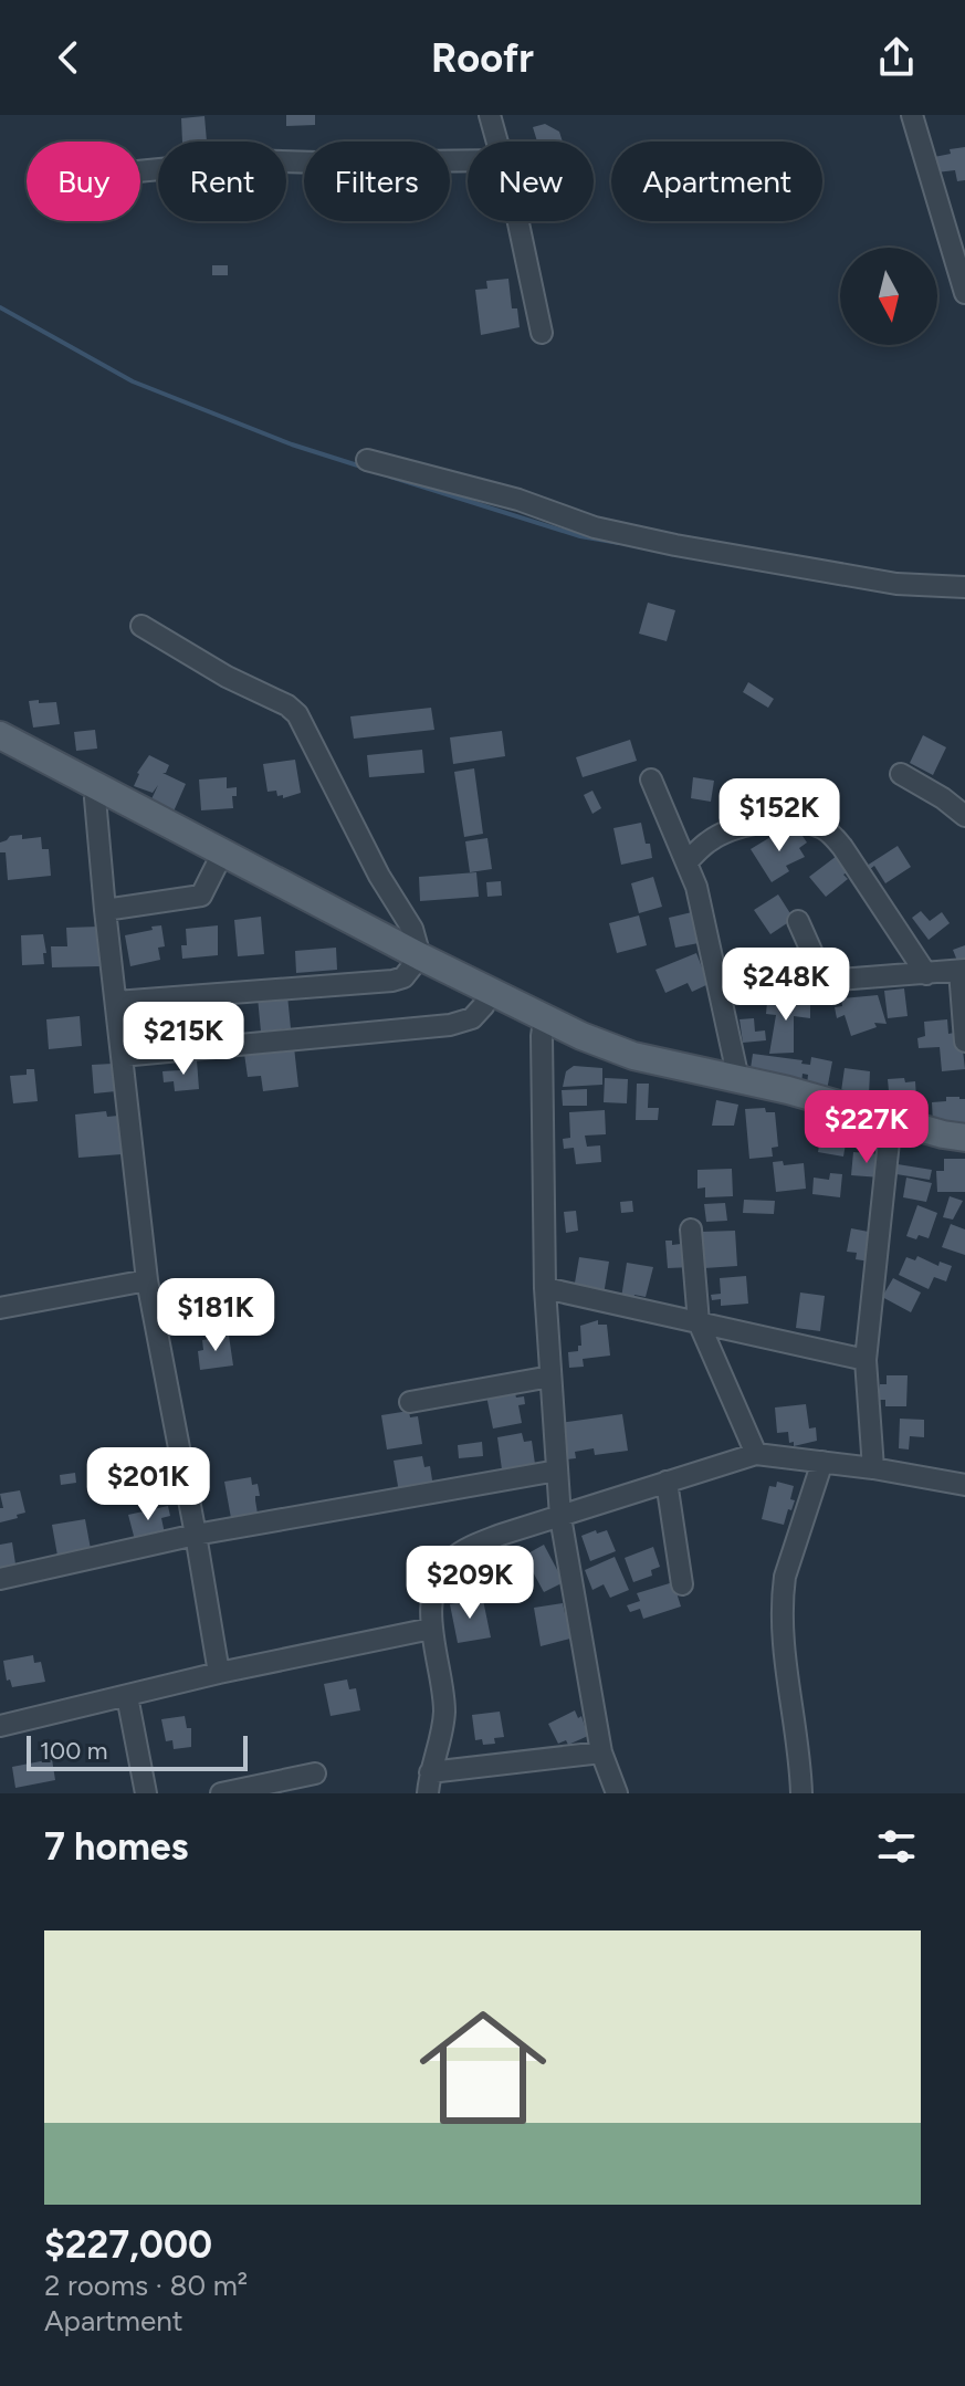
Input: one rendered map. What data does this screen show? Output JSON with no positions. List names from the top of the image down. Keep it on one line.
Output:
{"scale_bar":"100 m","north":"bottom","page":{"header":"Roofr","chip":["Buy","Rent","Filters","New","Apartment"],"price":["$152K","$248K","$215K","$227K","$181K","$201K","$209K"],"scale":"100 m","heading":"7 homes","list":[{"name":"$227,000","note":"2 rooms · 80 m² · Apartment"}]}}
